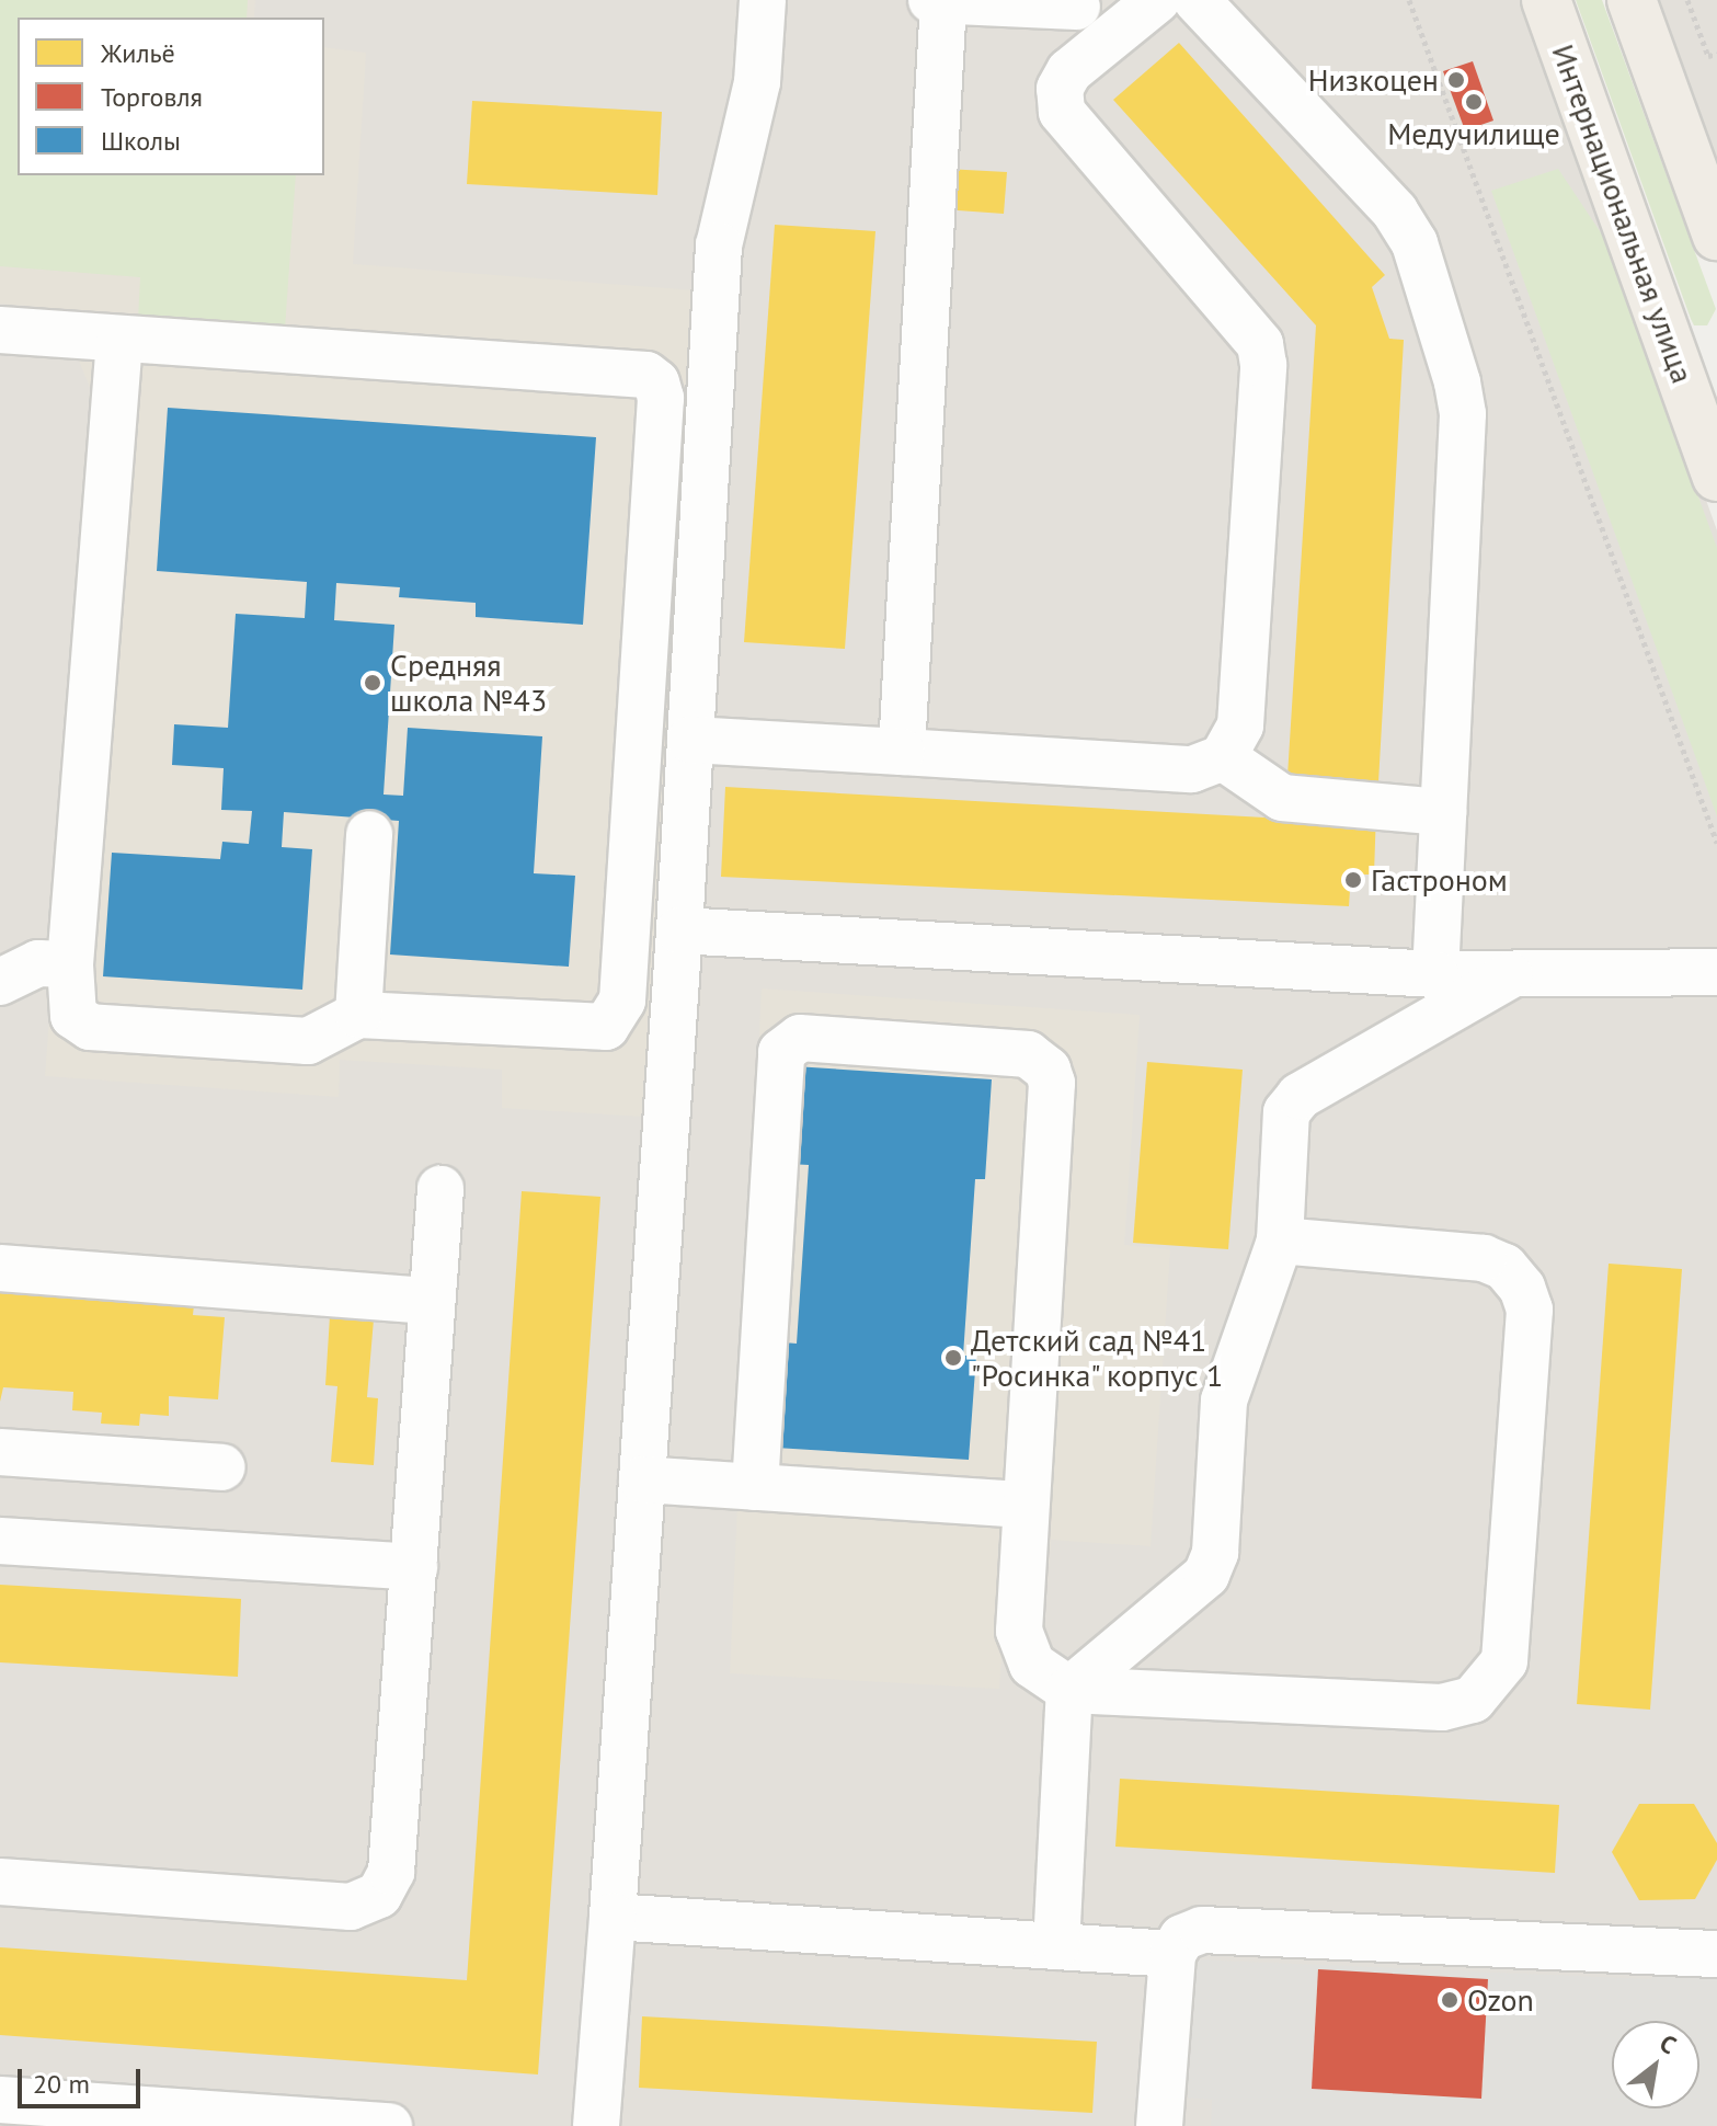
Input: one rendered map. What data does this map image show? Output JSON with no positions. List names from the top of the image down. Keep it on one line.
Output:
{"streets":{"main road":["Интернациональная улица"]},"places":["Низкоцен","Медучилище","Средняя школа №43","Гастроном","Детский сад №41 \"Росинка\" корпус 1","Ozon"],"legend":["Жильё","Торговля","Школы"],"scale_bar":"20 m","north":"top right"}
